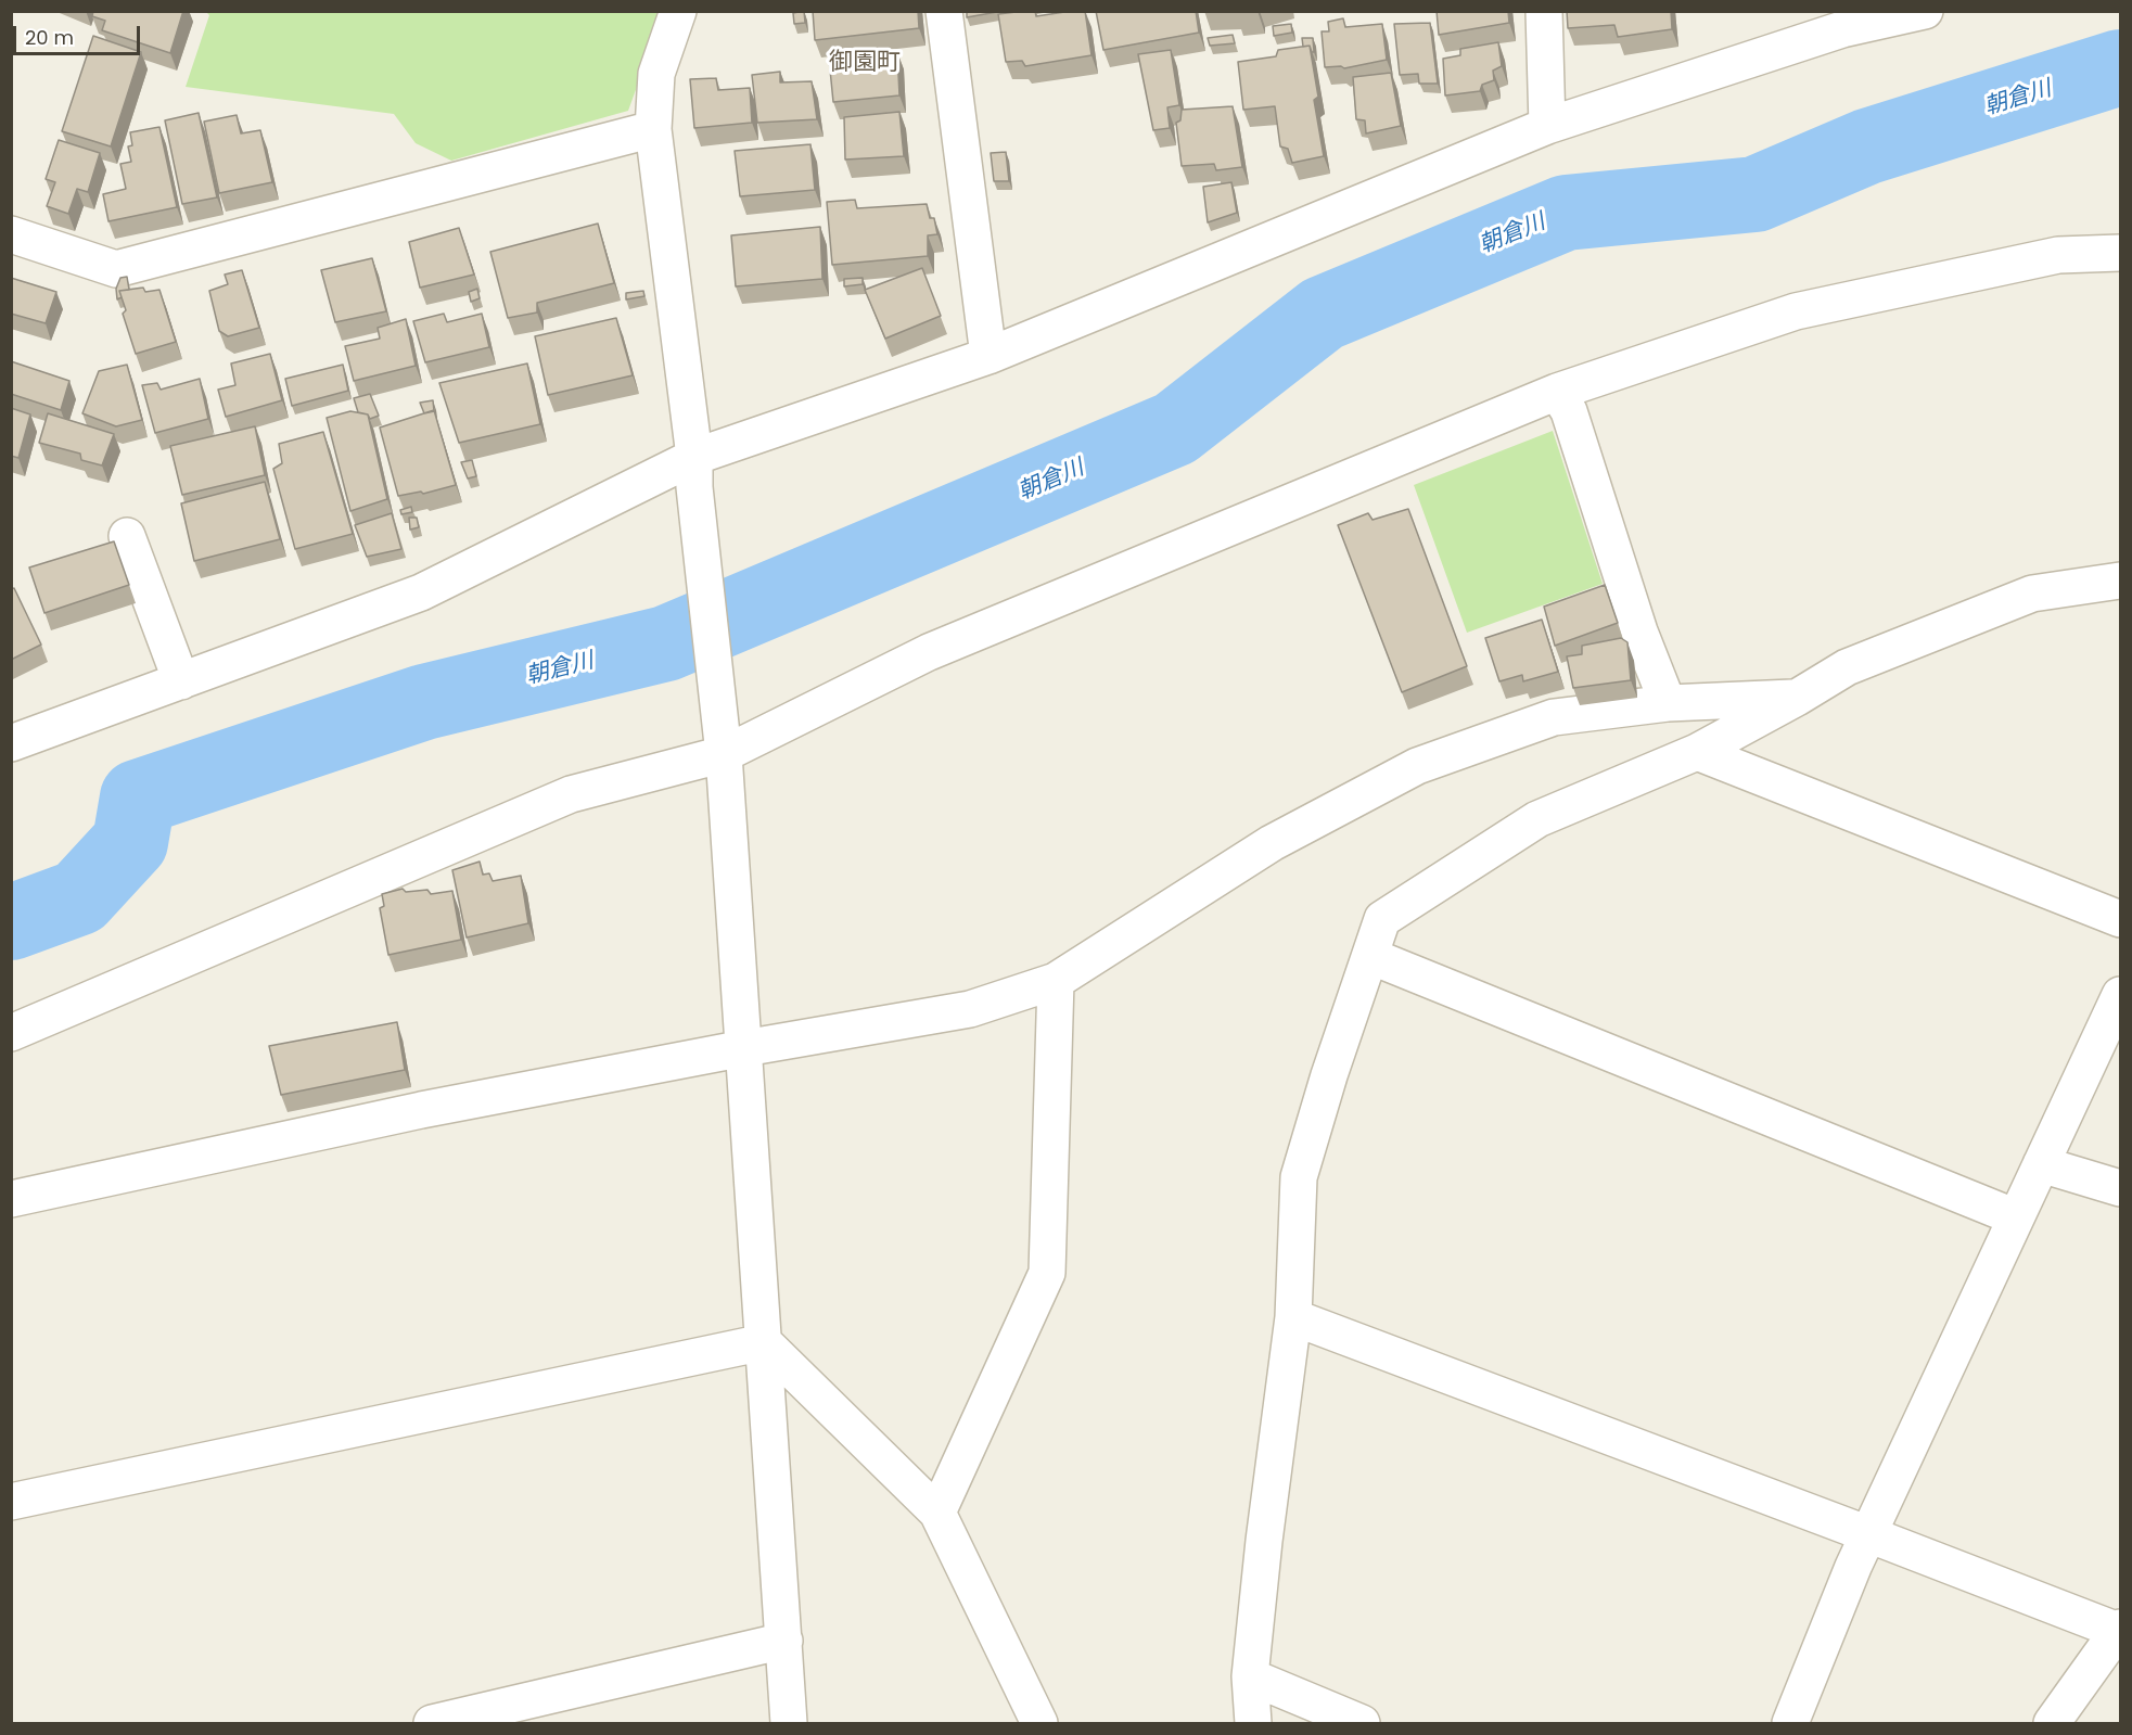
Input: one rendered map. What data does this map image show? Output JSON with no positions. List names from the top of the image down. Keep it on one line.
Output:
{"districts":["御園町"],"water":["朝倉川"],"scale_bar":"20 m"}
